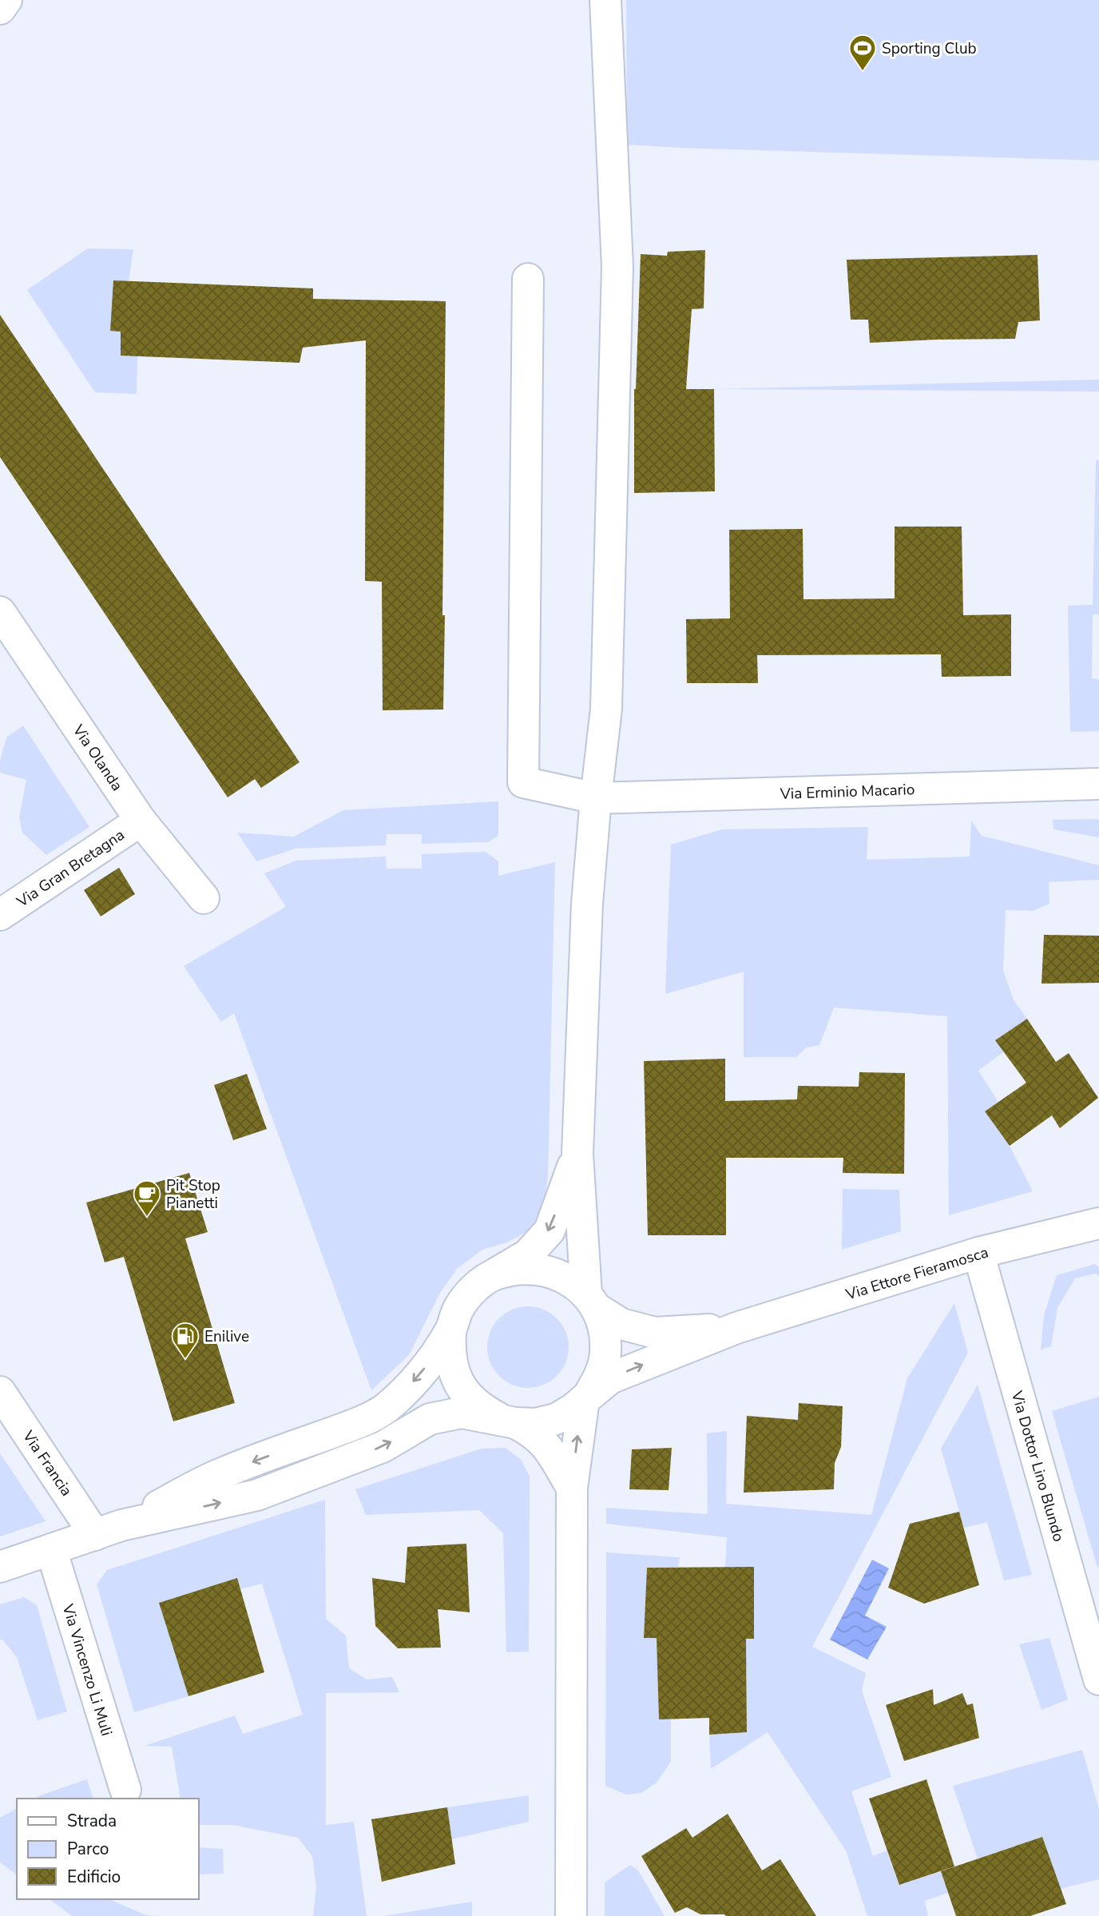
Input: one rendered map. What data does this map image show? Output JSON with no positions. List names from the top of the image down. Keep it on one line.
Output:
{"streets":{"street":["Via Olanda","Via Erminio Macario","Via Gran Bretagna","Via Ettore Fieramosca","Via Francia","Via Dottor Lino Blundo","Via Vincenzo Li Muli"]},"crossings":[["Via Olanda","Via Gran Bretagna"],["Via Ettore Fieramosca","Via Dottor Lino Blundo"]],"places":{"sports":["Sporting Club"],"cafe":["Pit Stop Pianetti"],"fuel station":["Enilive"]},"legend":["Strada","Parco","Edificio"]}
